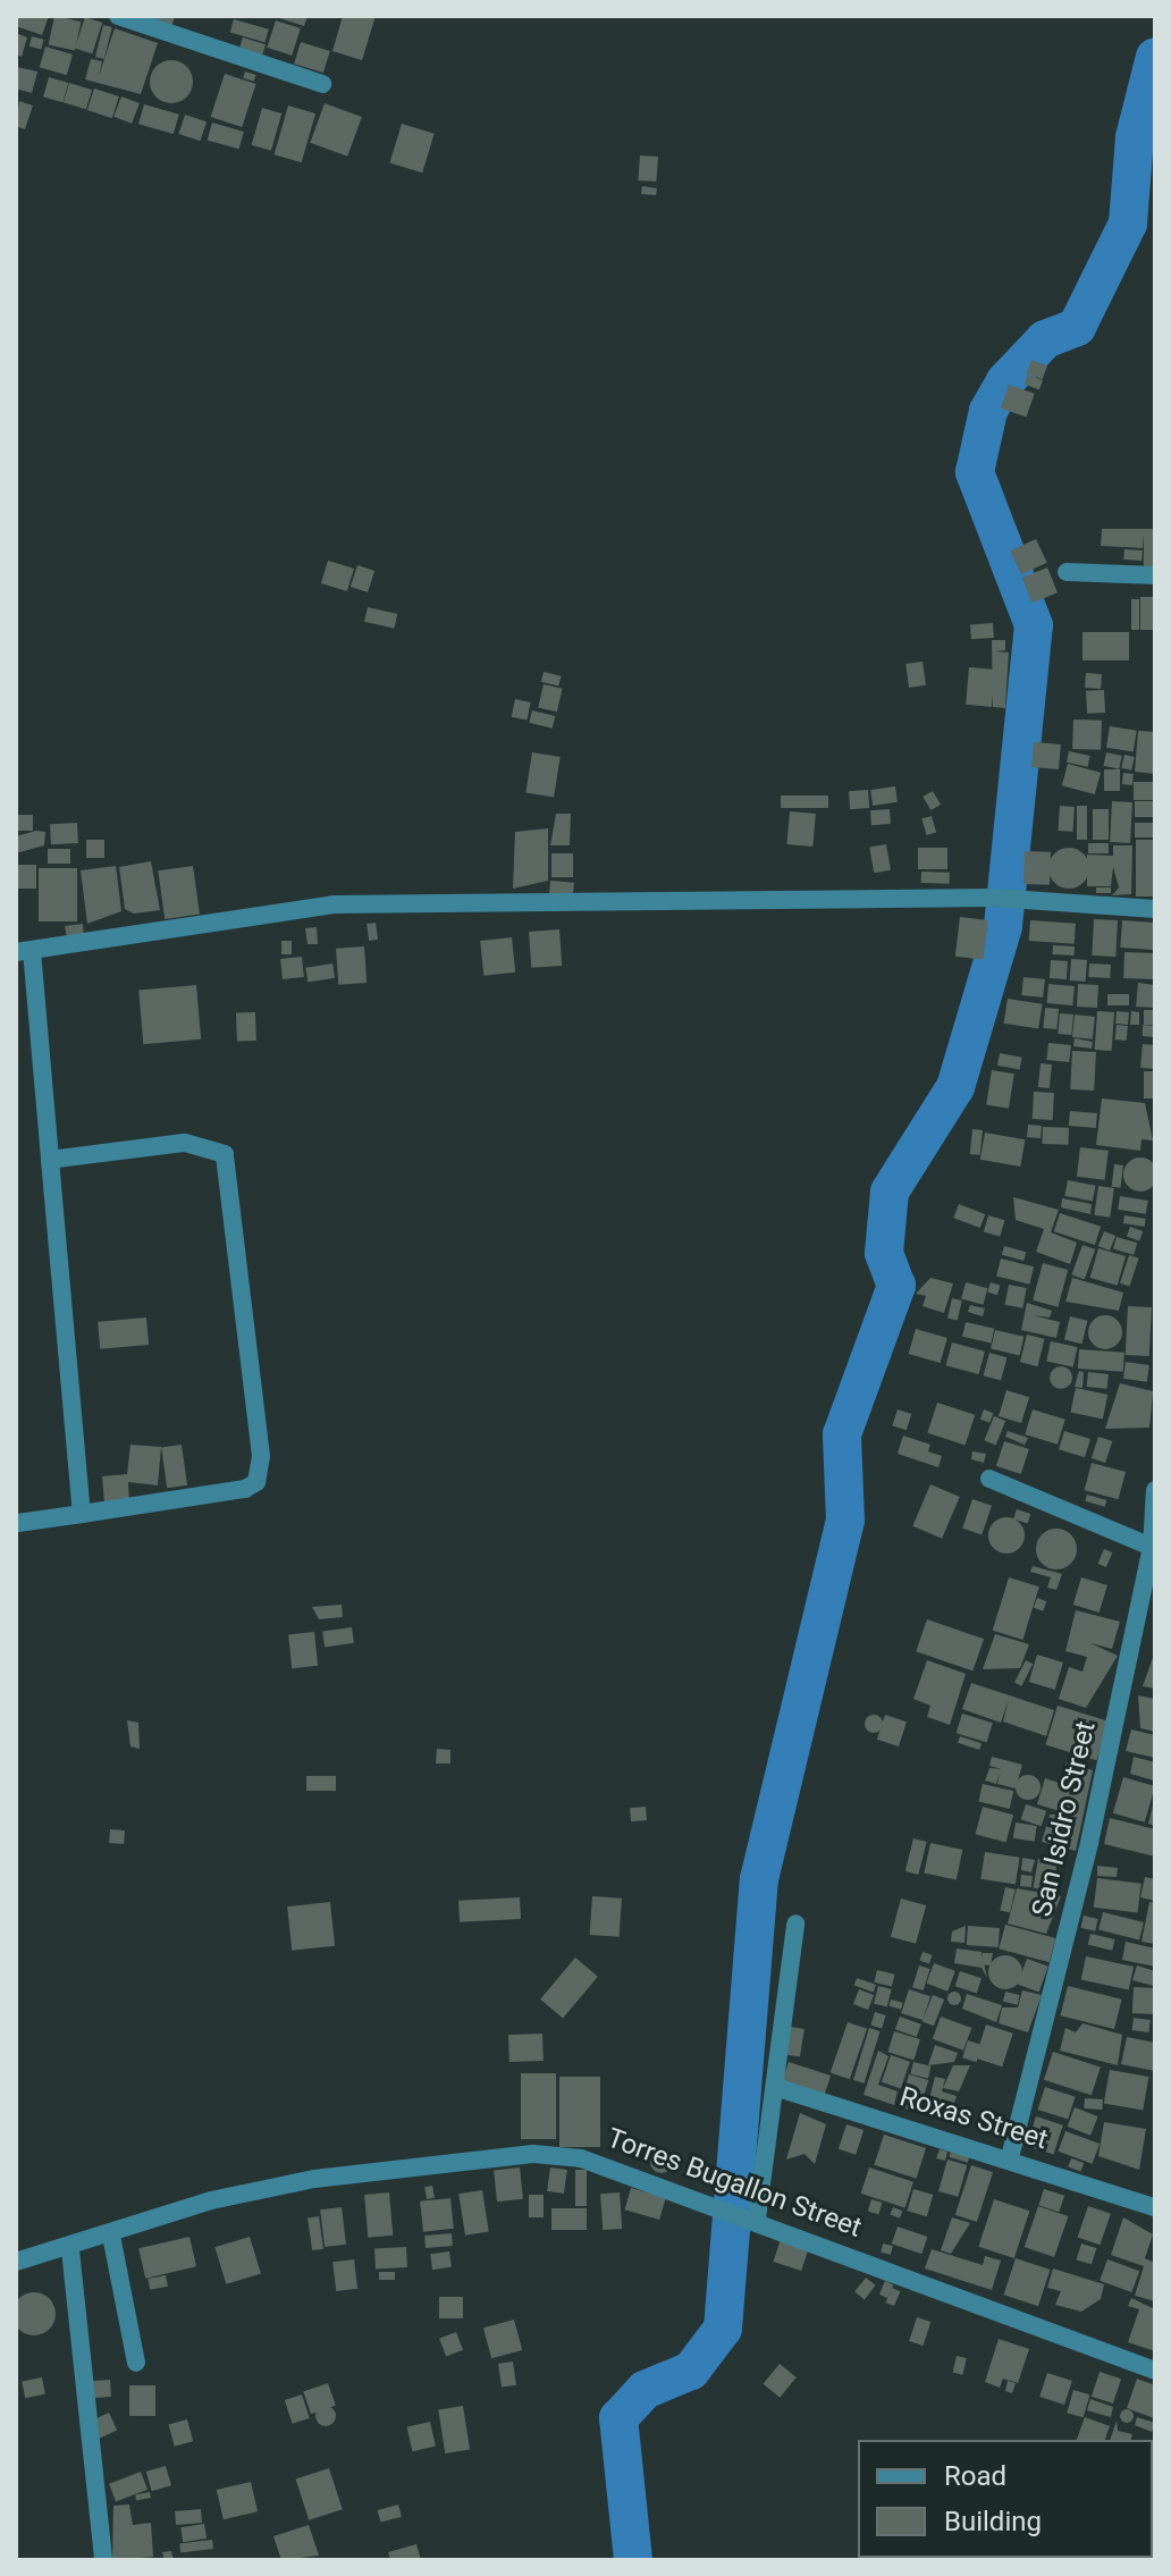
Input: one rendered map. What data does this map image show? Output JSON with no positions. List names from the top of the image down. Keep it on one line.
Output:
{"streets":{"street":["San Isidro Street","Roxas Street","Torres Bugallon Street"]},"crossings":[["San Isidro Street","Roxas Street"]],"legend":["Road","Building"]}
